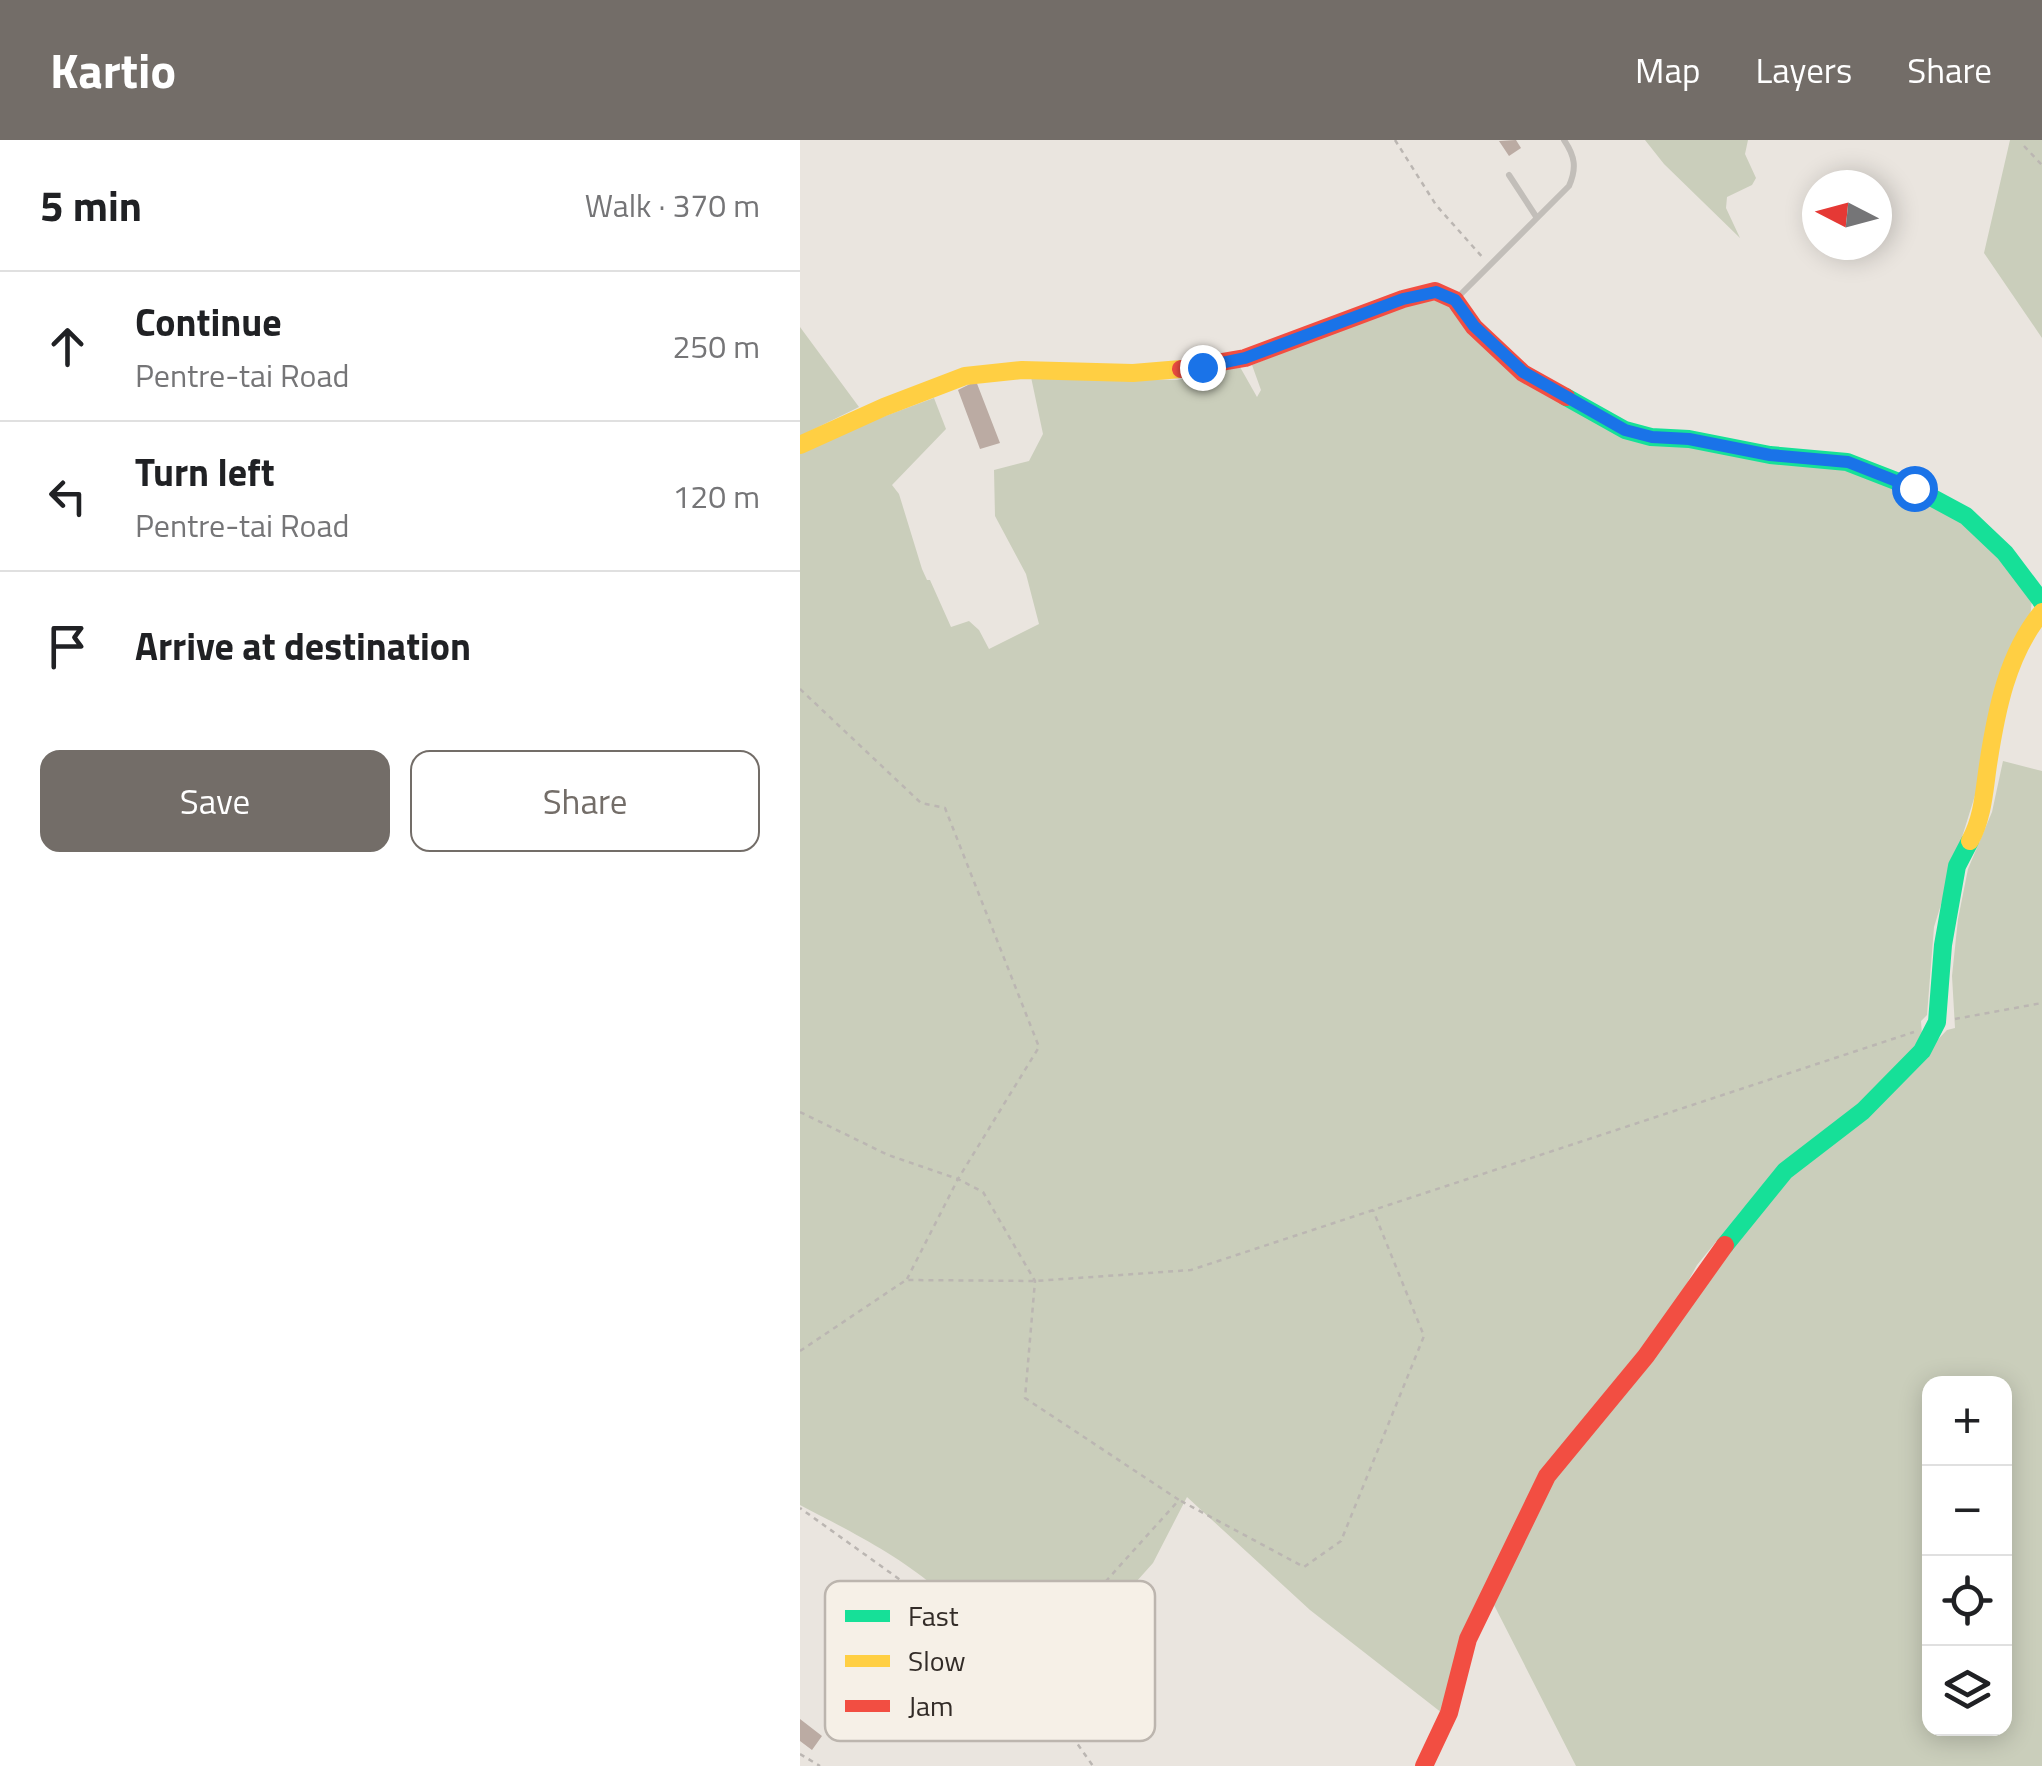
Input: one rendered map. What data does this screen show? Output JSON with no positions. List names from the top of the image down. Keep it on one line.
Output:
{"legend":["Fast","Slow","Jam"],"north":"left","page":{"header":"Kartio","nav":["Map","Layers","Share"],"heading":["5 min","Walk · 370 m"],"list":[["Continue","Pentre-tai Road","250 m"],["Turn left","Pentre-tai Road","120 m"],"Arrive at destination"],"buttons":["Save","Share"],"map_buttons":["+","−"]}}
